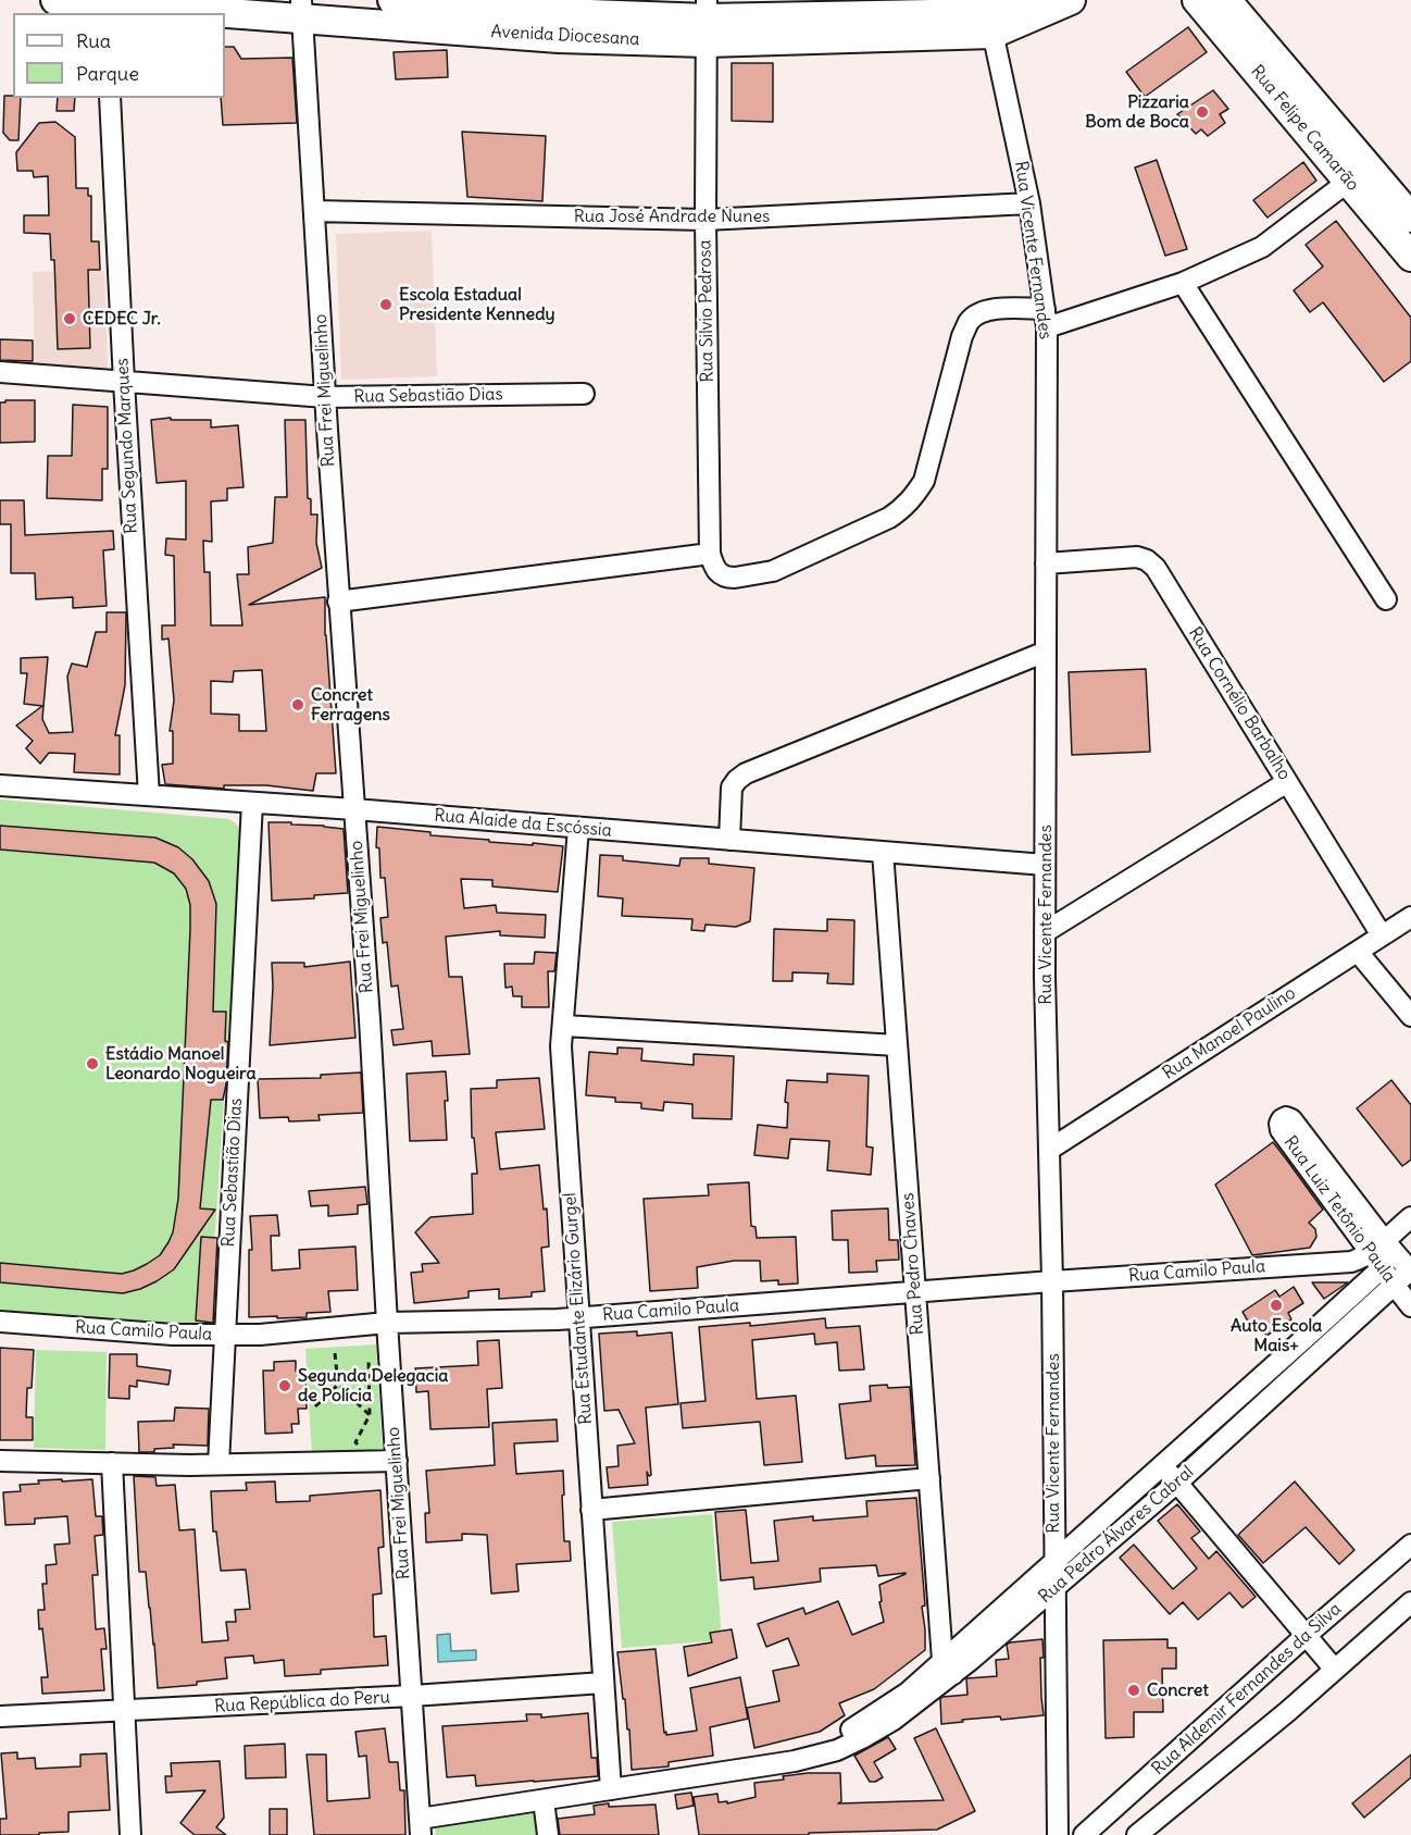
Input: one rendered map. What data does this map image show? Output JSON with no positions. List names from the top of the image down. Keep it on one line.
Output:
{"streets":{"street":["Avenida Diocesana","Rua Felipe Camarão","Rua José Andrade Nunes","Rua Vicente Fernandes","Rua Silvio Pedrosa","Rua Frei Miguelinho","Rua Sebastião Dias","Rua Segundo Marques","Rua Cornélio Barbalho","Rua Alaide da Escóssia","Rua Manoel Paulino","Rua Luiz Tetônio Paula","Rua Pedro Chaves","Rua Camilo Paula","Rua Estudante Elizário Gurgel","Rua Pedro Álvares Cabral","Rua Aldemir Fernandes da Silva","Rua República do Peru"]},"crossings":[["Avenida Diocesana","Rua Vicente Fernandes"],["Avenida Diocesana","Rua Silvio Pedrosa"],["Avenida Diocesana","Rua Frei Miguelinho"],["Rua José Andrade Nunes","Rua Vicente Fernandes"],["Rua José Andrade Nunes","Rua Silvio Pedrosa"],["Rua José Andrade Nunes","Rua Frei Miguelinho"],["Rua Vicente Fernandes","Rua Cornélio Barbalho"],["Rua Vicente Fernandes","Rua Alaide da Escóssia"],["Rua Vicente Fernandes","Rua Manoel Paulino"],["Rua Vicente Fernandes","Rua Camilo Paula"],["Rua Vicente Fernandes","Rua Pedro Álvares Cabral"],["Rua Frei Miguelinho","Rua Sebastião Dias"],["Rua Frei Miguelinho","Rua Alaide da Escóssia"],["Rua Frei Miguelinho","Rua Camilo Paula"],["Rua Frei Miguelinho","Rua Pedro Álvares Cabral"],["Rua Frei Miguelinho","Rua República do Peru"],["Rua Sebastião Dias","Rua Segundo Marques"],["Rua Sebastião Dias","Rua Alaide da Escóssia"],["Rua Sebastião Dias","Rua Camilo Paula"],["Rua Segundo Marques","Rua Alaide da Escóssia"],["Rua Cornélio Barbalho","Rua Manoel Paulino"],["Rua Alaide da Escóssia","Rua Pedro Chaves"],["Rua Alaide da Escóssia","Rua Estudante Elizário Gurgel"],["Rua Luiz Tetônio Paula","Rua Pedro Álvares Cabral"],["Rua Pedro Chaves","Rua Camilo Paula"],["Rua Pedro Chaves","Rua Pedro Álvares Cabral"],["Rua Camilo Paula","Rua Estudante Elizário Gurgel"],["Rua Camilo Paula","Rua Pedro Álvares Cabral"],["Rua Estudante Elizário Gurgel","Rua Pedro Álvares Cabral"],["Rua Estudante Elizário Gurgel","Rua República do Peru"]],"places":["Pizzaria Bom de Boca","Escola Estadual Presidente Kennedy","CEDEC Jr.","Concret Ferragens","Estádio Manoel Leonardo Nogueira","Auto Escola Mais+","Segunda Delegacia de Polícia","Concret"],"legend":["Rua","Parque"]}
